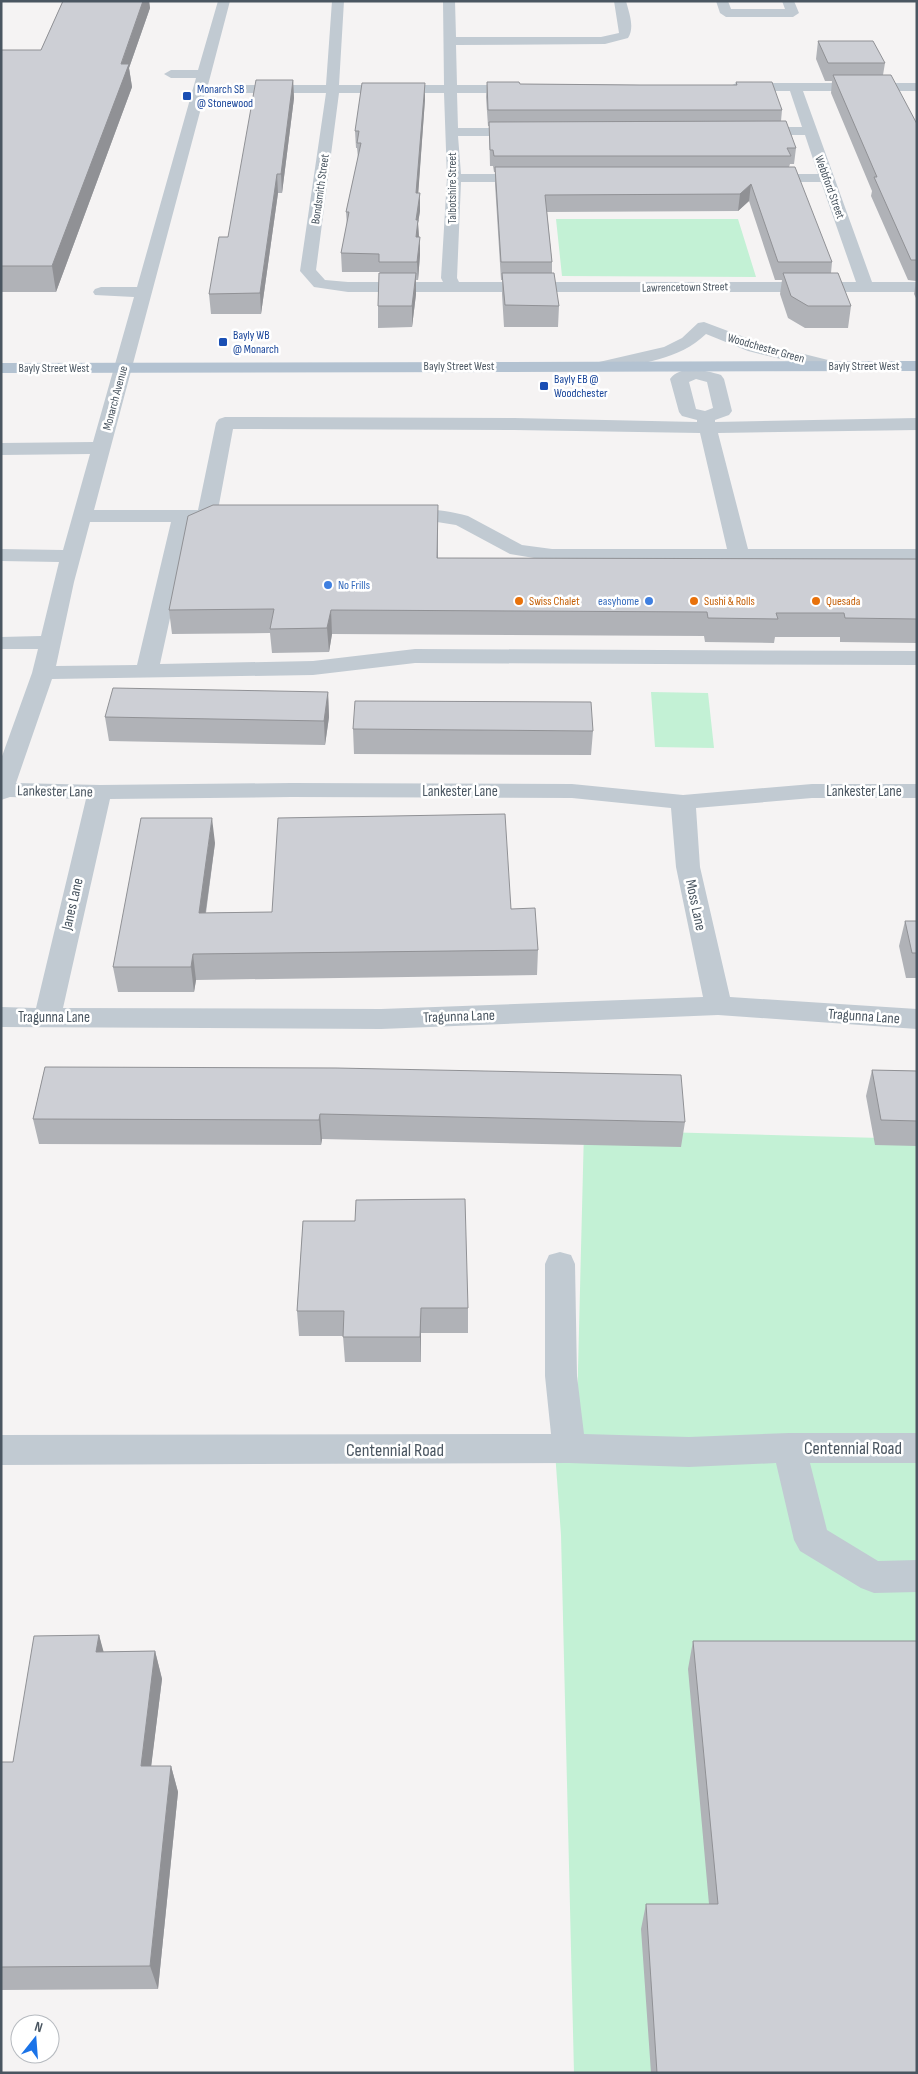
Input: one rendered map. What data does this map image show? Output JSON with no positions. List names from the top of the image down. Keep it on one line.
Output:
{"streets":{"main road":["Bayly Street West"],"street":["Webbford Street","Talbotshire Street","Bondsmith Street","Lawrencetown Street","Woodchester Green","Monarch Avenue","Lankester Lane","Janes Lane","Moss Lane","Tragunna Lane","Centennial Road"]},"crossings":[["Webbford Street","Lawrencetown Street"],["Talbotshire Street","Bondsmith Street"],["Talbotshire Street","Lawrencetown Street"],["Bondsmith Street","Lawrencetown Street"],["Woodchester Green","Bayly Street West"],["Bayly Street West","Monarch Avenue"],["Monarch Avenue","Lankester Lane"],["Lankester Lane","Janes Lane"],["Lankester Lane","Moss Lane"],["Janes Lane","Tragunna Lane"],["Moss Lane","Tragunna Lane"]],"places":{"transit":["Monarch SB @ Stonewood","Bayly WB @ Monarch","Bayly EB @ Woodchester"],"other":["No Frills","Swiss Chalet","easyhome","Sushi & Rolls","Quesada"]},"north":"top"}
